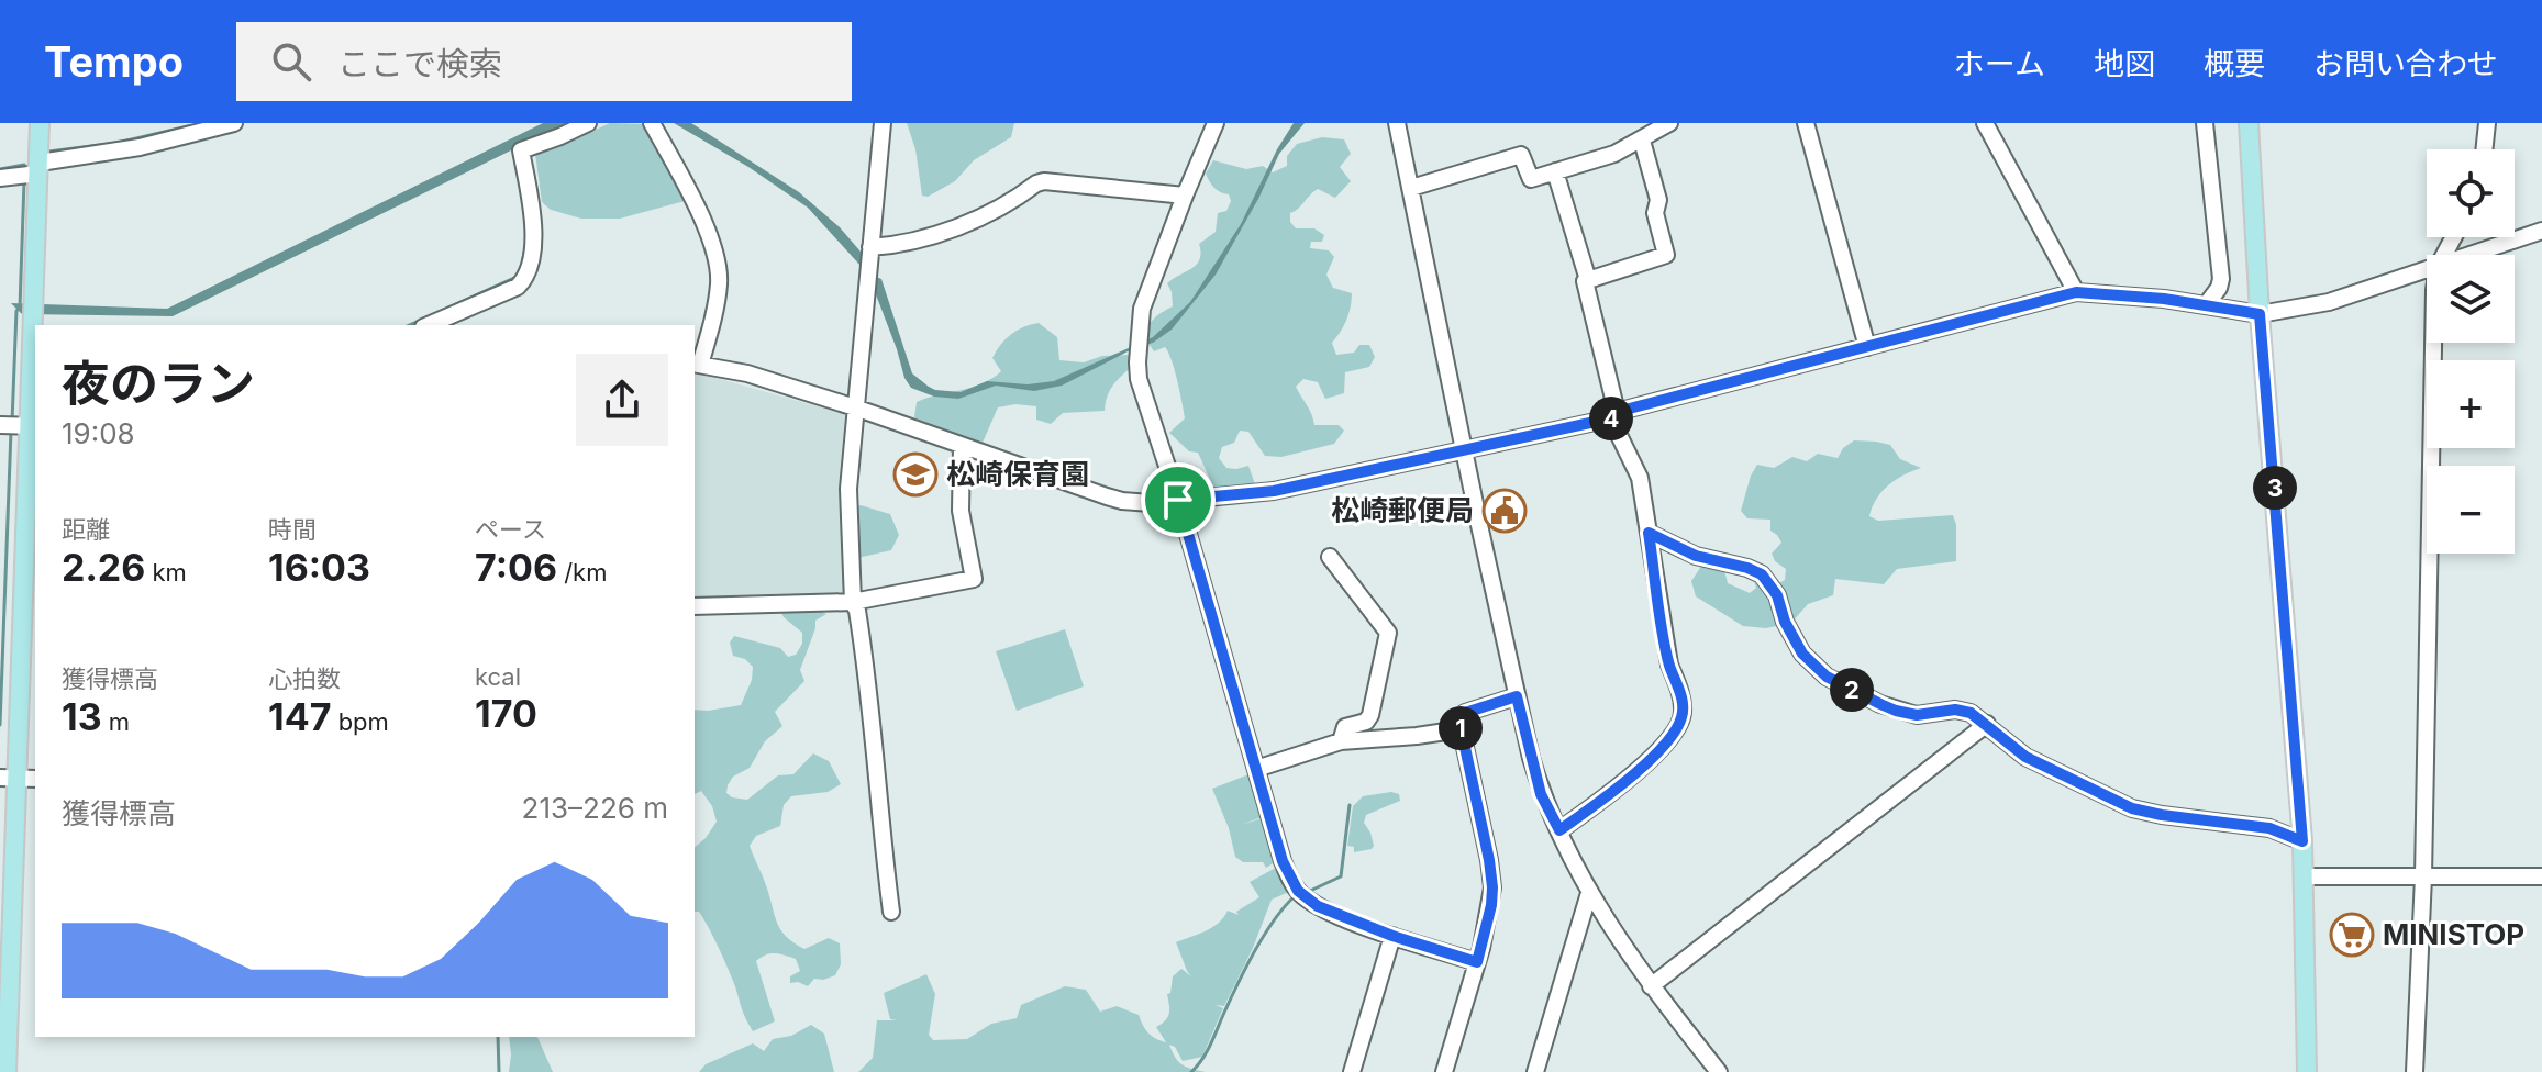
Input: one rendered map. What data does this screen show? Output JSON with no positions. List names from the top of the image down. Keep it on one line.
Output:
{"places":{"school or university":["松崎保育園"],"public building":["松崎郵便局"],"supermarket":["MINISTOP"]},"page":{"header":"Tempo","search":"ここで検索","nav":["ホーム","地図","概要","お問い合わせ"],"map_buttons":["+","−"],"heading":["夜のラン","19:08"],"pins":["4","3","2","1"],"stats":[["距離","2.26 km"],["時間","16:03"],["ペース","7:06 /km"],["獲得標高","13 m"],["心拍数","147 bpm"],["kcal","170"]],"chart":["獲得標高","213–226 m"]}}
